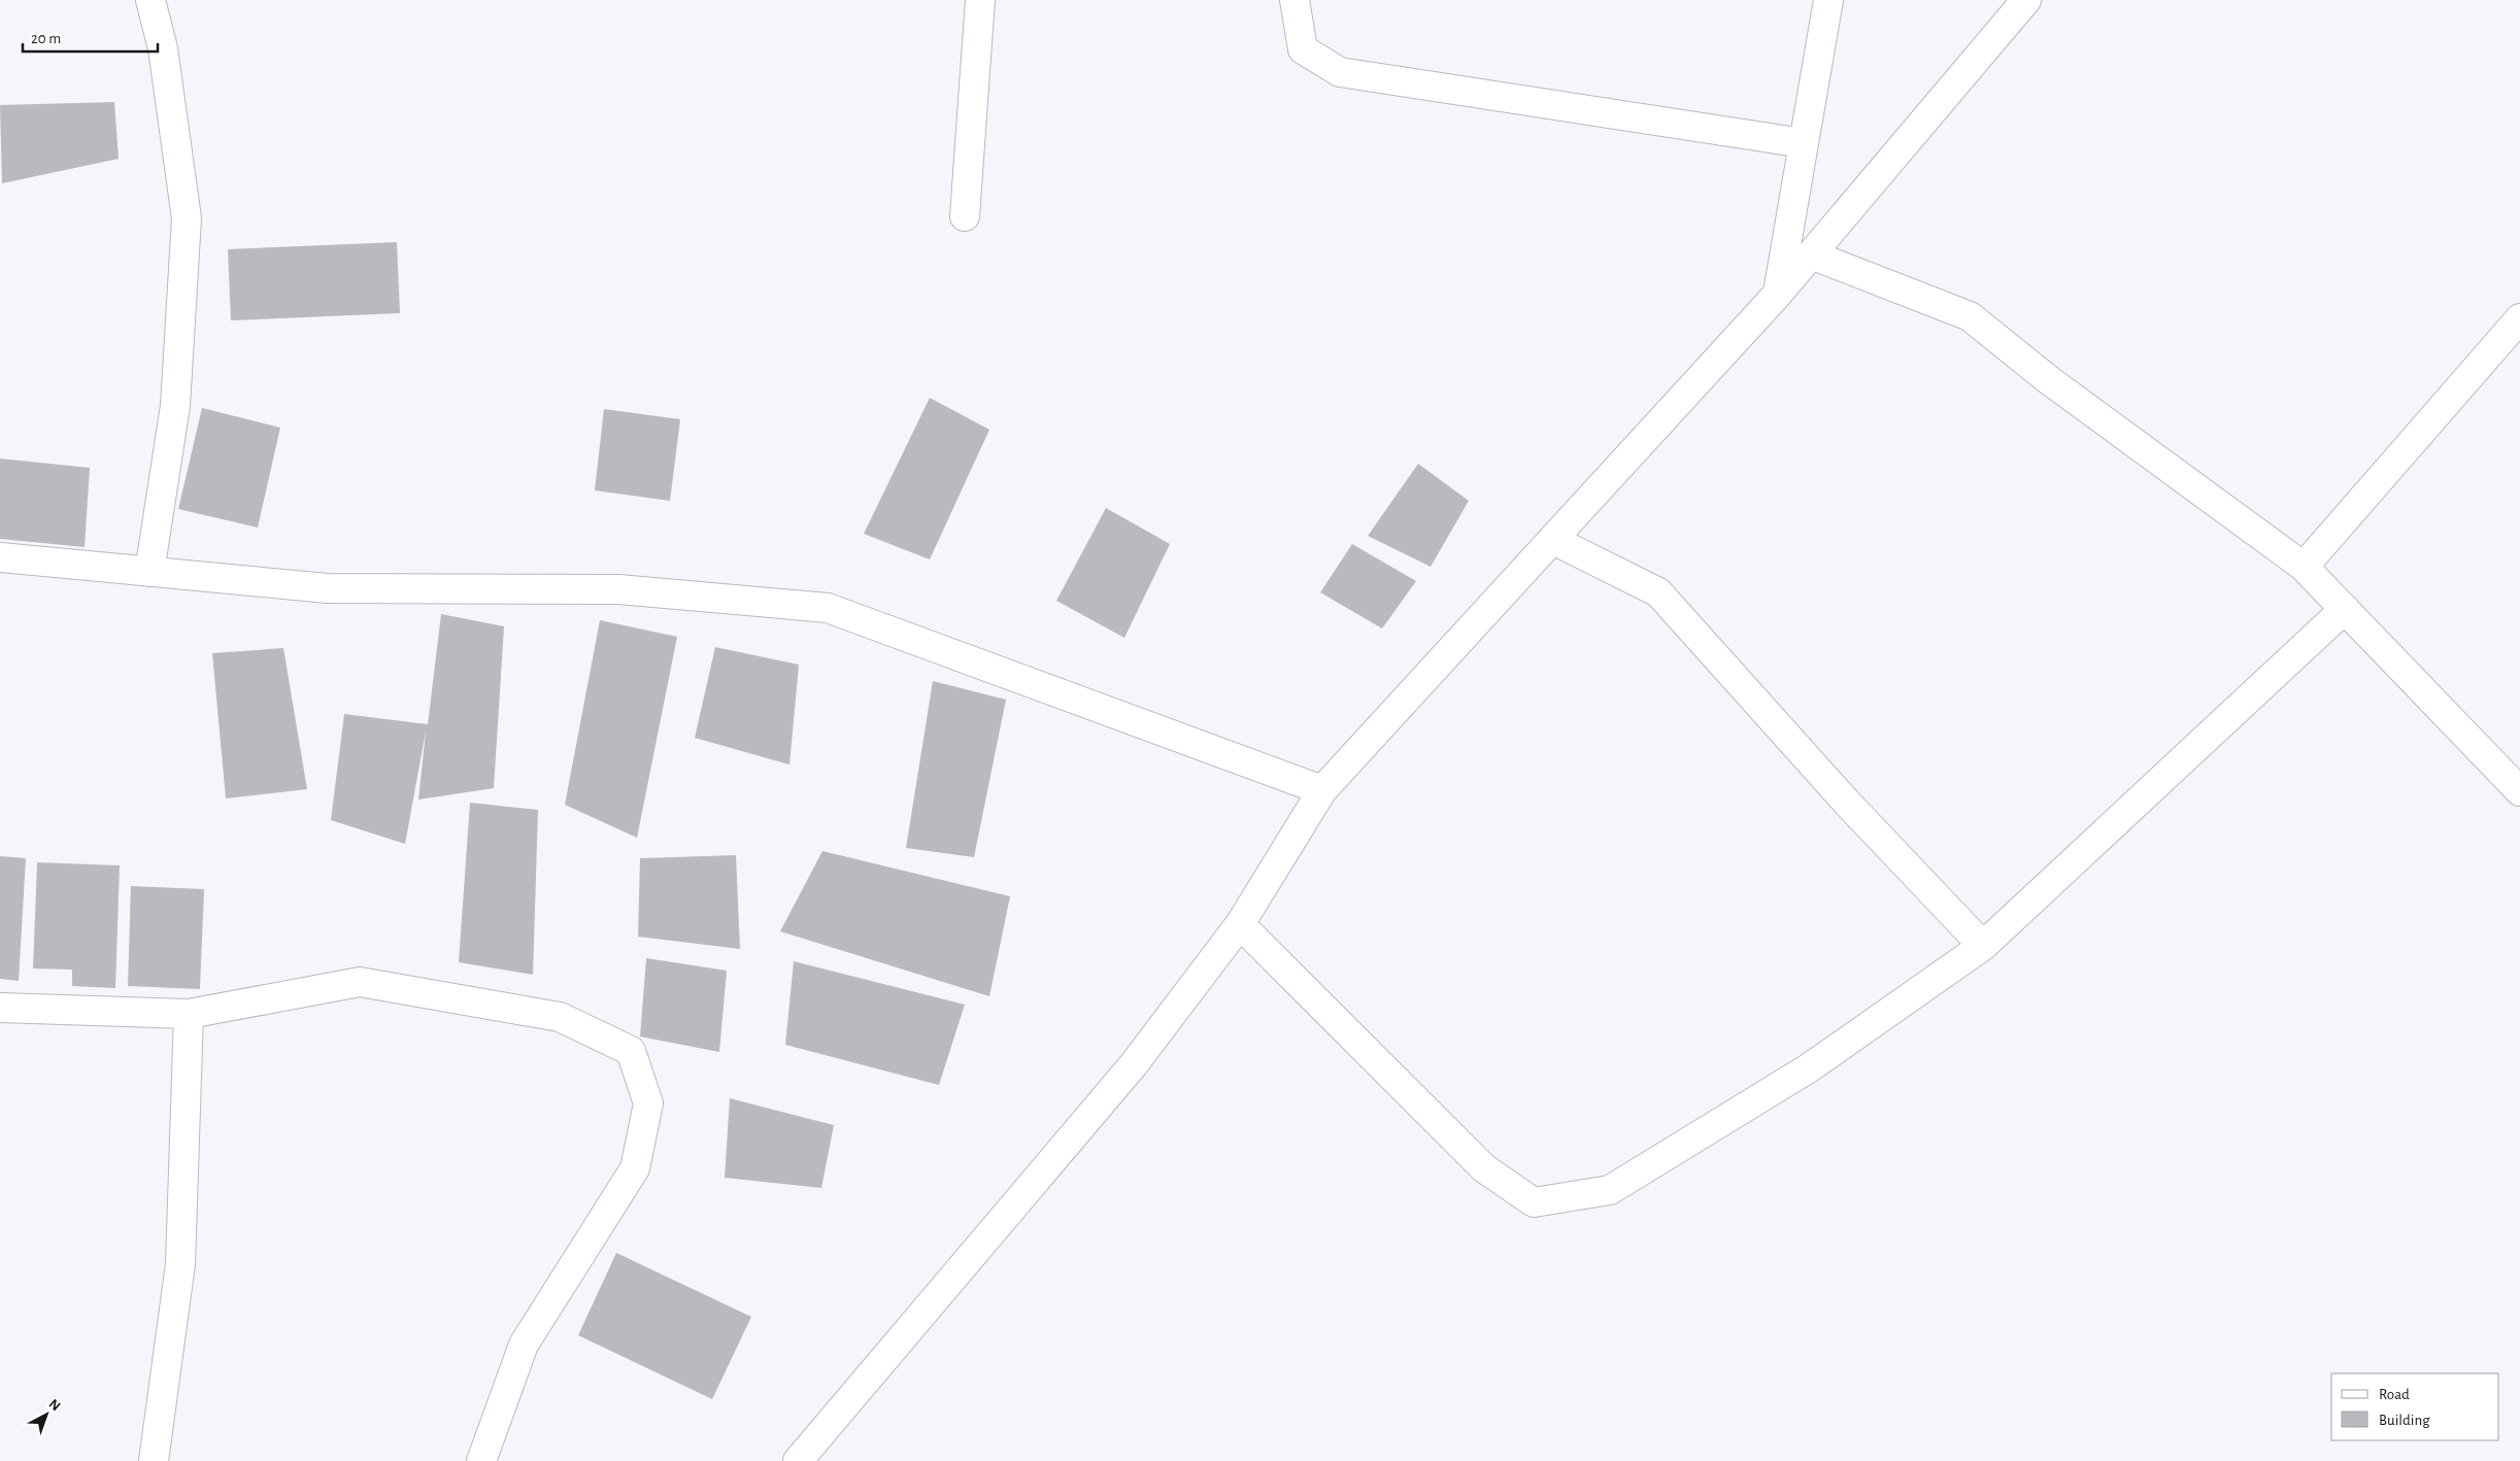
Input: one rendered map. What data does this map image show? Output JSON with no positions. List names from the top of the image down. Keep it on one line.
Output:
{"legend":["Road","Building"],"scale_bar":"20 m","north":"top right"}
